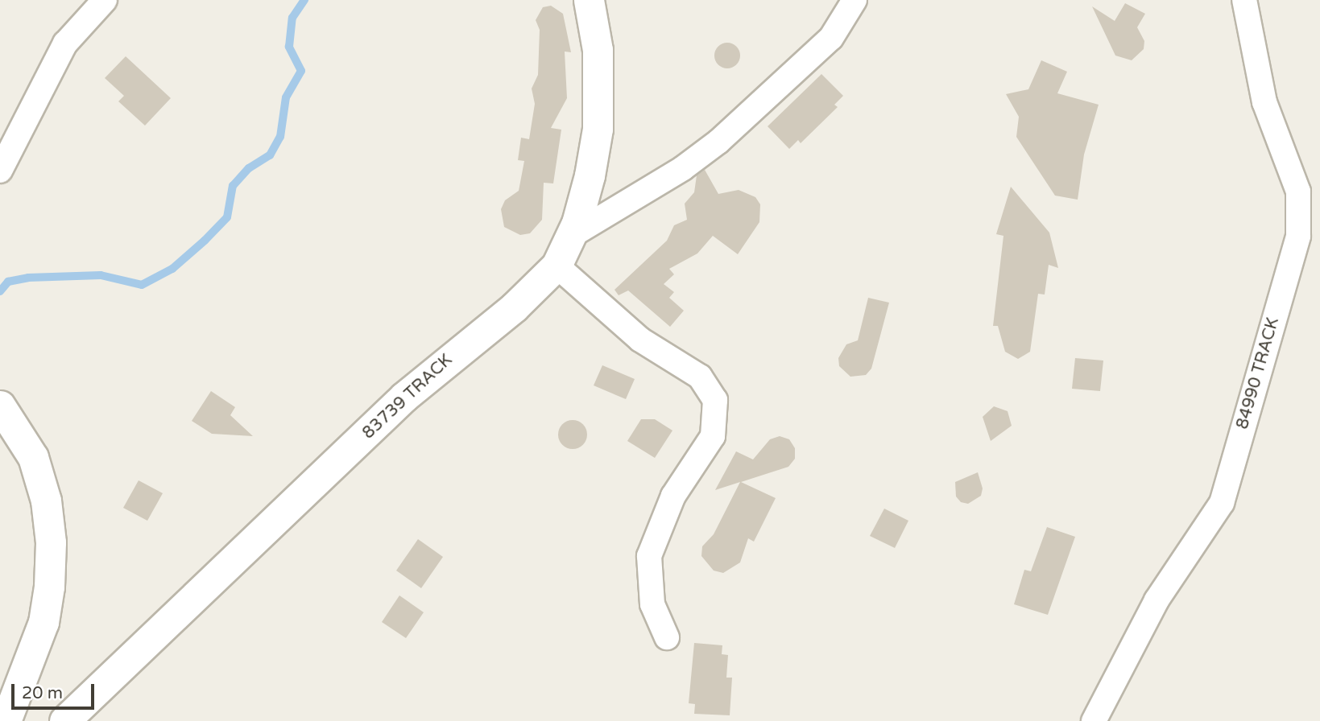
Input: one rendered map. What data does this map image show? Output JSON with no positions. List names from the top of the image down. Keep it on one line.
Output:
{"streets":{"street":["84990 TRACK","83739 TRACK"]},"scale_bar":"20 m"}
